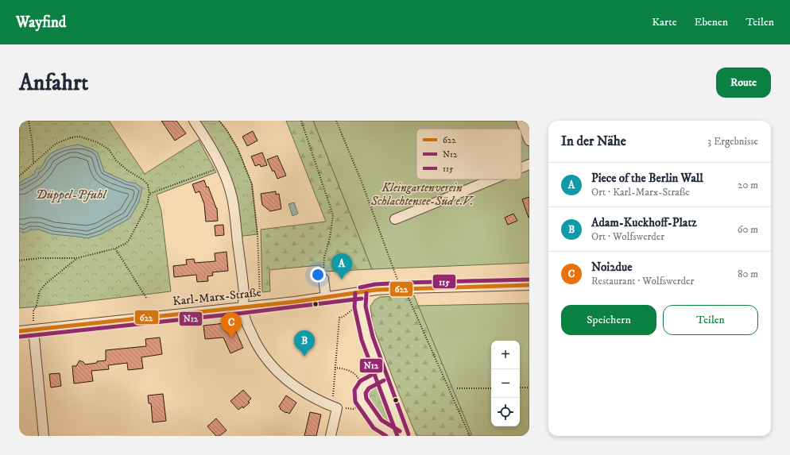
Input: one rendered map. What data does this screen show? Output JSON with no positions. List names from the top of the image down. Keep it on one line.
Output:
{"streets":{"street":["Karl-Marx-Straße"]},"water":["Düppel-Pfuhl"],"parks":["Kleingartenverein Schlachtensee-Süd e.V."],"lines":["transit line 115","transit line 622","transit line N12"],"legend":["622","N12","115"],"page":{"header":"Wayfind","nav":["Karte","Ebenen","Teilen"],"buttons":["Route",["Speichern","Teilen"]],"title":"Anfahrt","heading":["In der Nähe","3 Ergebnisse"],"list":[{"mark":"A","name":"Piece of the Berlin Wall","note":"Ort · Karl-Marx-Straße","value":"20 m"},{"mark":"B","name":"Adam-Kuckhoff-Platz","note":"Ort · Wolfswerder","value":"60 m"},{"mark":"C","name":"Noi2due","note":"Restaurant · Wolfswerder","value":"80 m"}],"pins":["A","C","B"],"map_buttons":["+","−"]}}
